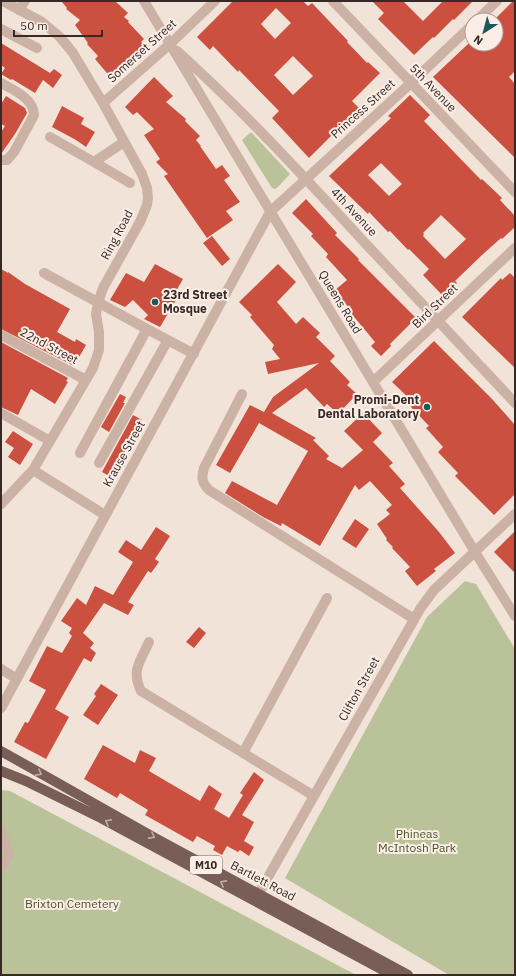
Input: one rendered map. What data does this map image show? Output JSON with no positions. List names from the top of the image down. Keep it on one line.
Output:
{"streets":{"main road":["M10","Bartlett Road"],"street":["Somerset Street","5th Avenue","Princess Street","4th Avenue","Ring Road","Queens Road","Bird Street","22nd Street","Krause Street","Clifton Street"]},"crossings":[["Somerset Street","4th Avenue"],["Somerset Street","Ring Road"],["Somerset Street","Queens Road"],["5th Avenue","Princess Street"],["Princess Street","4th Avenue"],["Princess Street","Queens Road"],["Princess Street","Krause Street"],["4th Avenue","Queens Road"],["4th Avenue","Bird Street"],["Ring Road","22nd Street"],["Queens Road","Bird Street"],["Queens Road","Krause Street"],["Queens Road","Clifton Street"],["Clifton Street","Bartlett Road"]],"parks":["Phineas McIntosh Park","Brixton Cemetery"],"places":["23rd Street Mosque","Promi-Dent Dental Laboratory"],"scale_bar":"50 m","north":"bottom left"}
